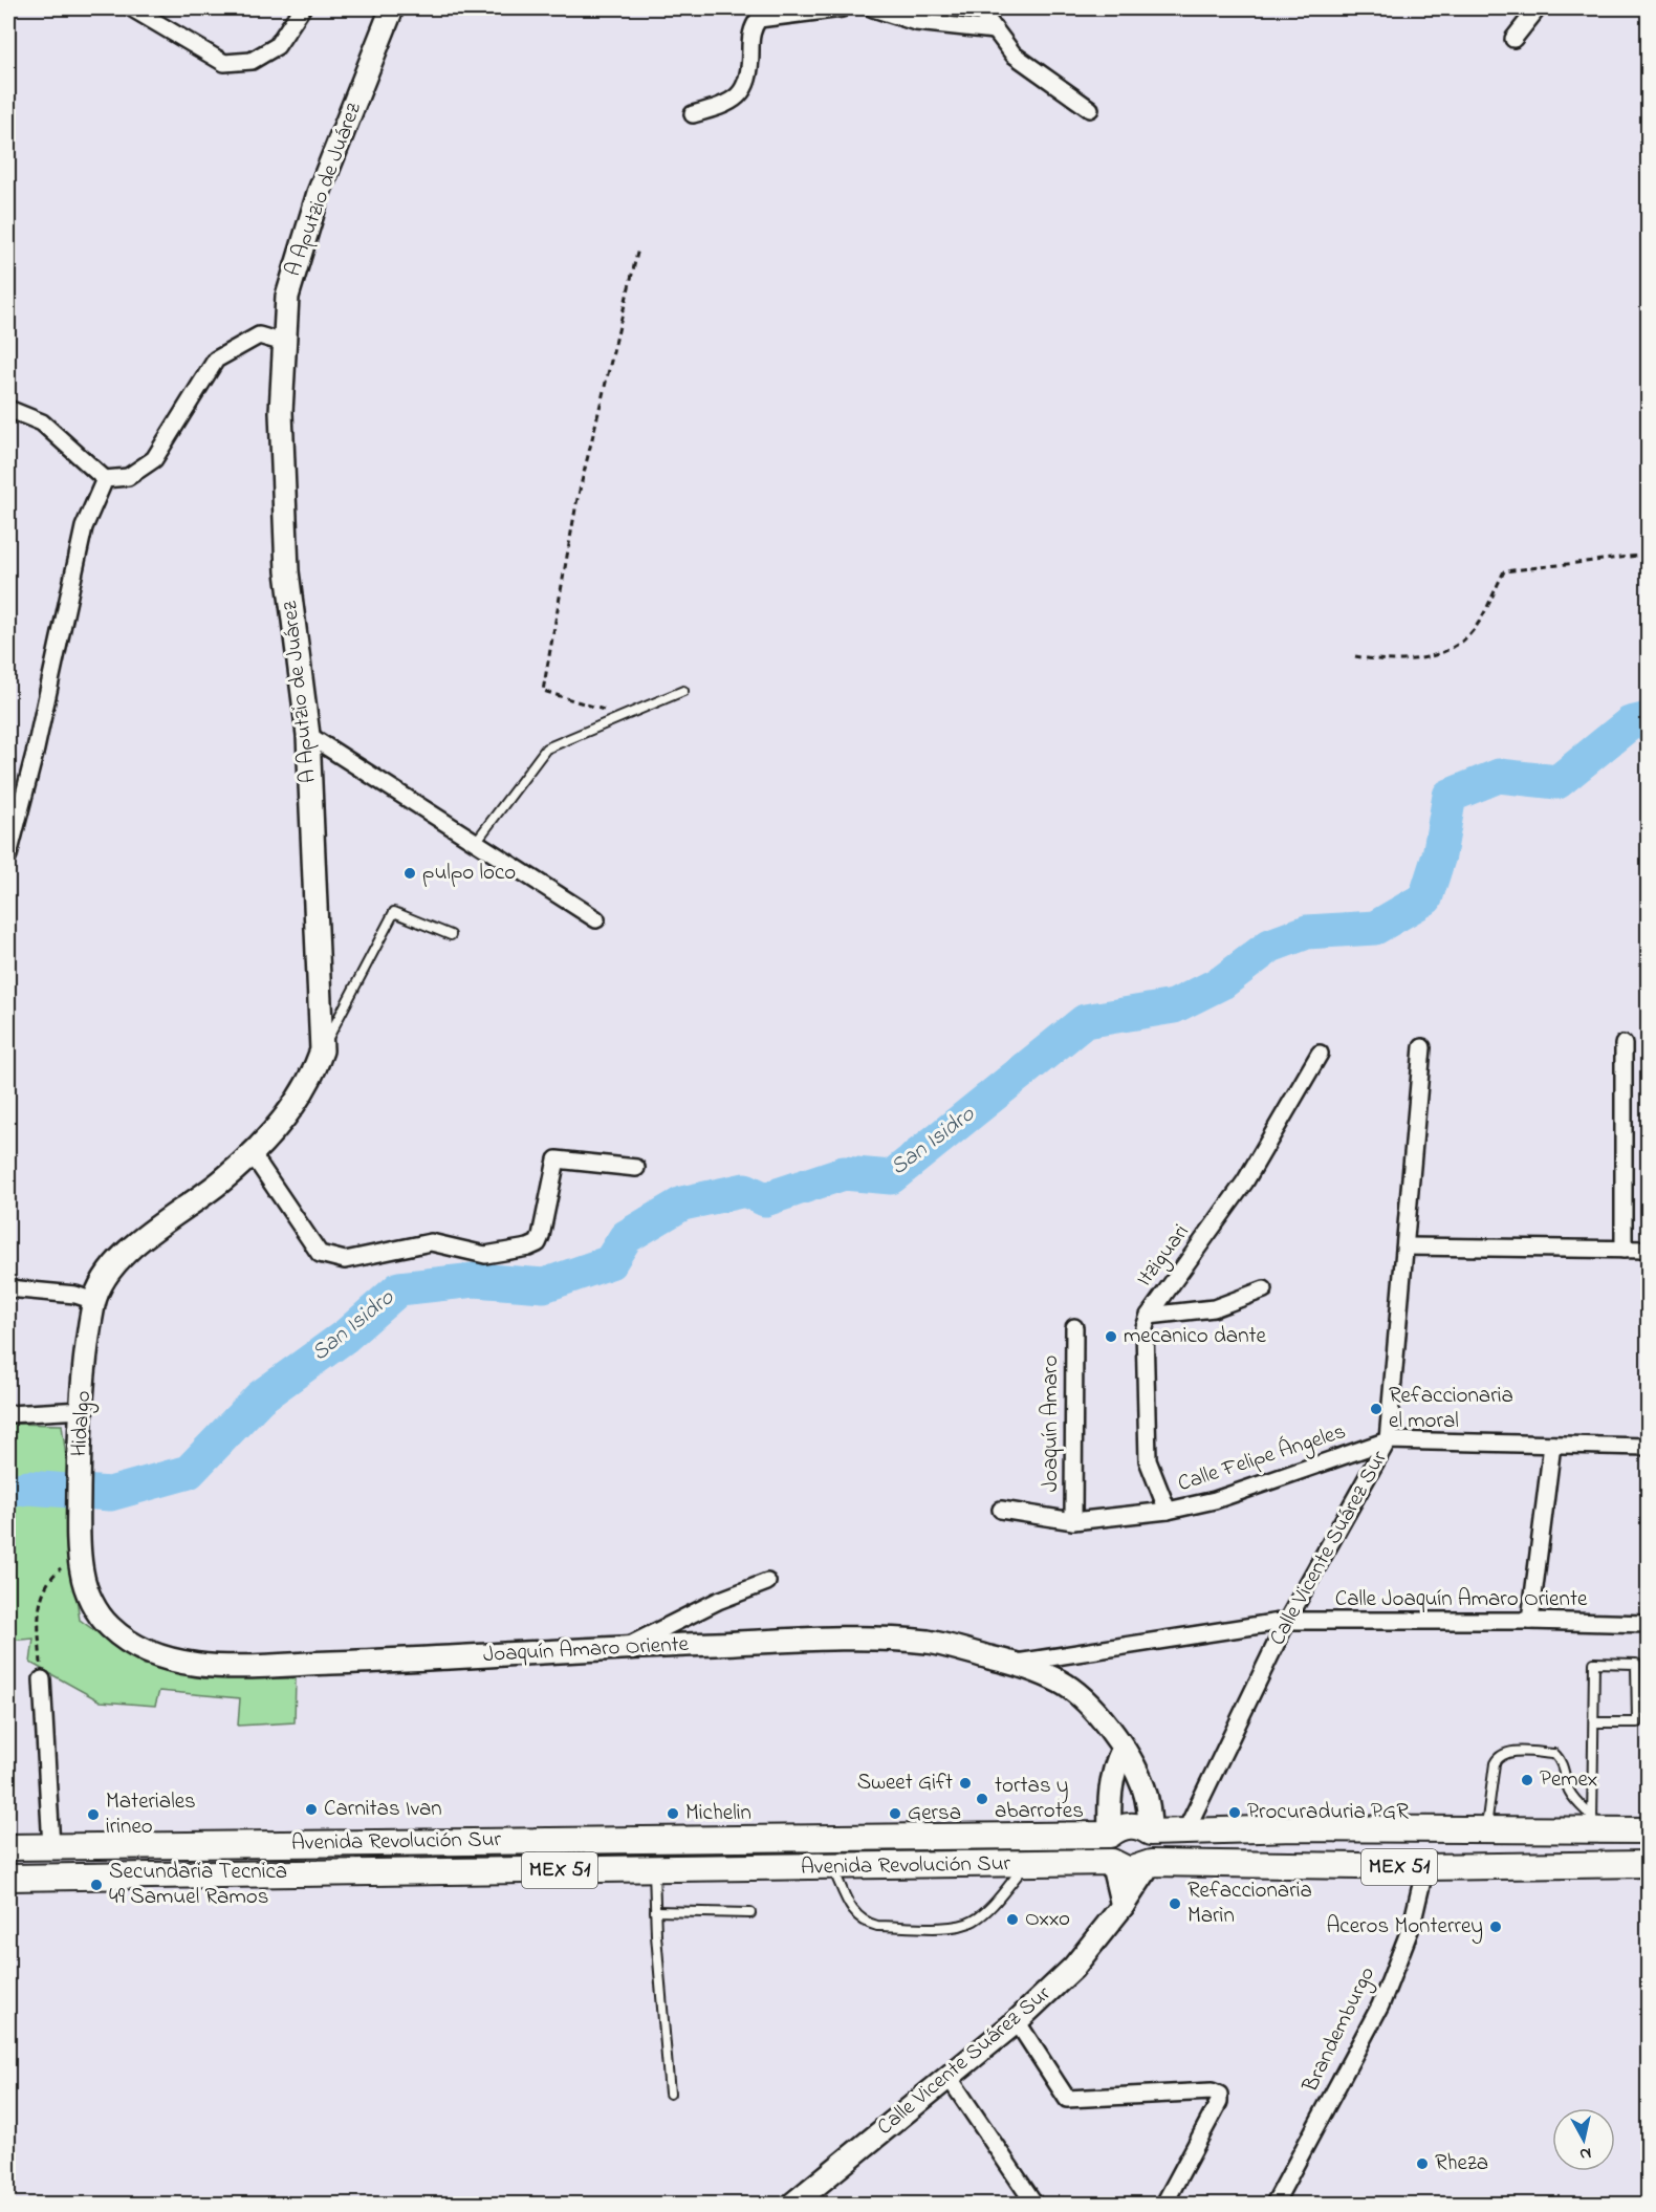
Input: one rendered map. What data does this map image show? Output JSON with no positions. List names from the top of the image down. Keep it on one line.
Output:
{"streets":{"main road":["Avenida Revolución Sur","MEX 51"],"street":["A Aputzio de Juárez","Itziguari","Hidalgo","Joaquín Amaro","Calle Felipe Ángeles","Calle Vicente Suárez Sur","Calle Joaquín Amaro Oriente","Joaquín Amaro Oriente","Brandemburgo"]},"crossings":[["A Aputzio de Juárez","Hidalgo"],["Itziguari","Calle Felipe Ángeles"],["Hidalgo","Joaquín Amaro Oriente"],["Joaquín Amaro","Calle Felipe Ángeles"],["Calle Felipe Ángeles","Calle Vicente Suárez Sur"],["Calle Vicente Suárez Sur","Calle Joaquín Amaro Oriente"],["Calle Vicente Suárez Sur","Joaquín Amaro Oriente"],["Calle Vicente Suárez Sur","Avenida Revolución Sur"],["Calle Joaquín Amaro Oriente","Joaquín Amaro Oriente"],["Joaquín Amaro Oriente","Avenida Revolución Sur"],["Avenida Revolución Sur","Brandemburgo"]],"water":["San Isidro"],"places":["pulpo loco","mecanico dante","Refaccionaria el moral","Pemex","Sweet Gift","tortas y abarrotes","Carnitas Ivan","Procuraduria PGR","Michelin","Gersa","Materiales irineo","Secundaria Tecnica 49 Samuel Ramos","Refaccionaria Marìn","Oxxo","Aceros Monterrey","Rheza"],"north":"bottom"}
